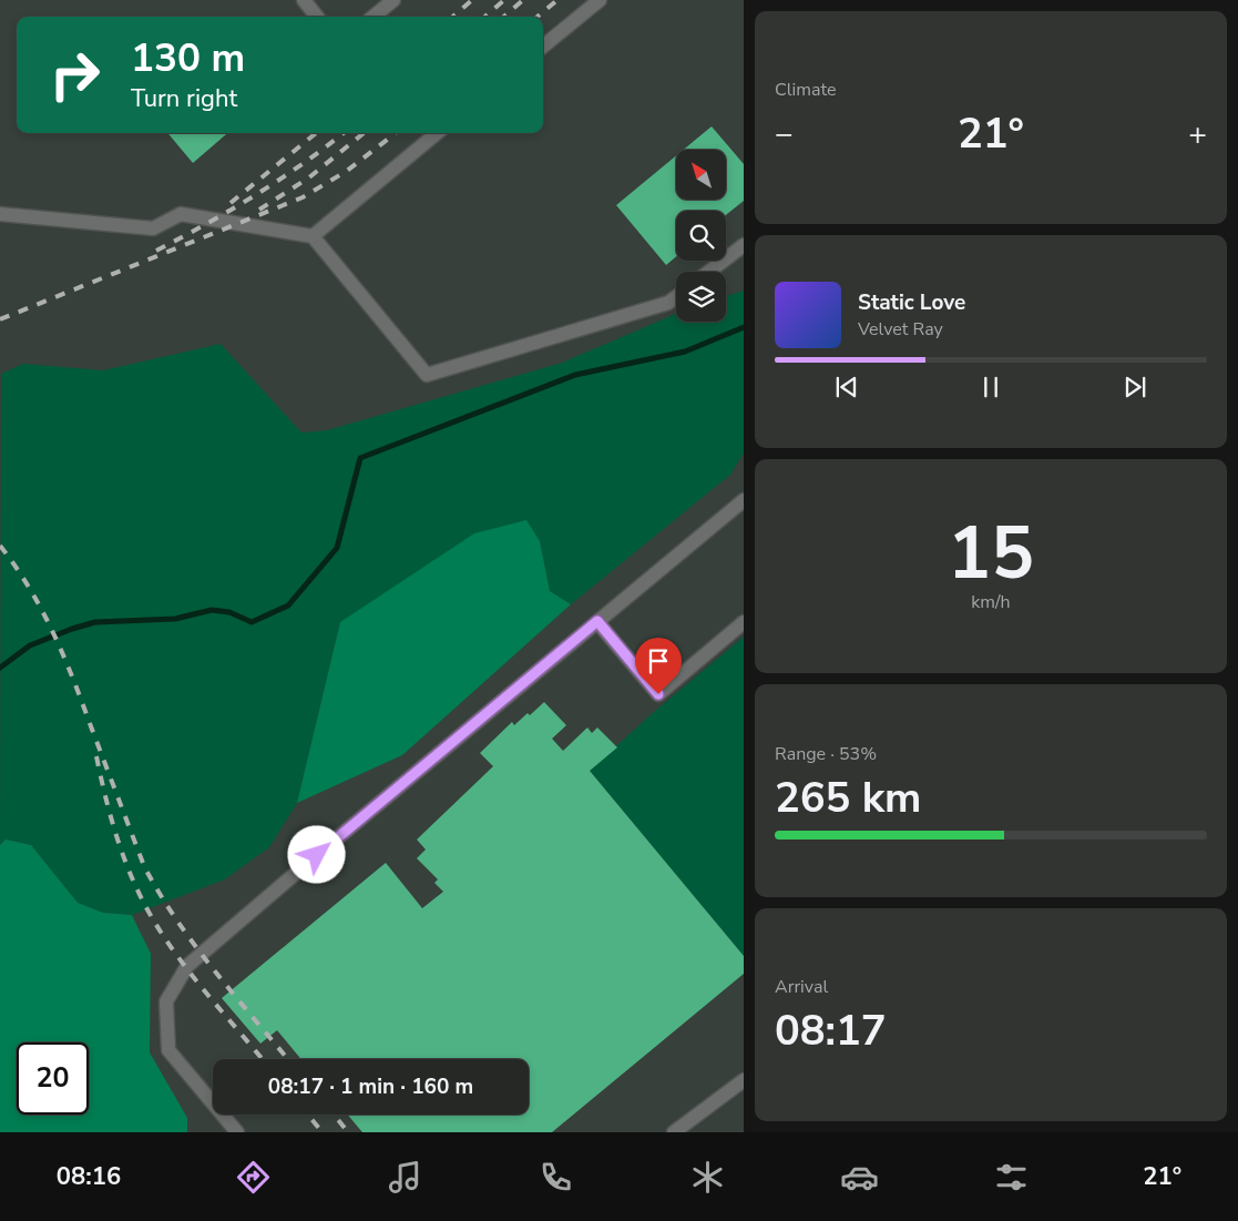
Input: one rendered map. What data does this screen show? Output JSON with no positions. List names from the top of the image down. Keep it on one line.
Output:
{"north":"top left","page":{"tile":["Climate",["15","km/h"],["Range · 53%","265 km"],["Arrival","08:17"]],"turn":["130 m","Turn right"],"heat":["−","21°","+"],"song":["Static Love","Velvet Ray"],"limit":"20","trip":"08:17 · 1 min · 160 m","tabs":["08:16","21°"]}}
